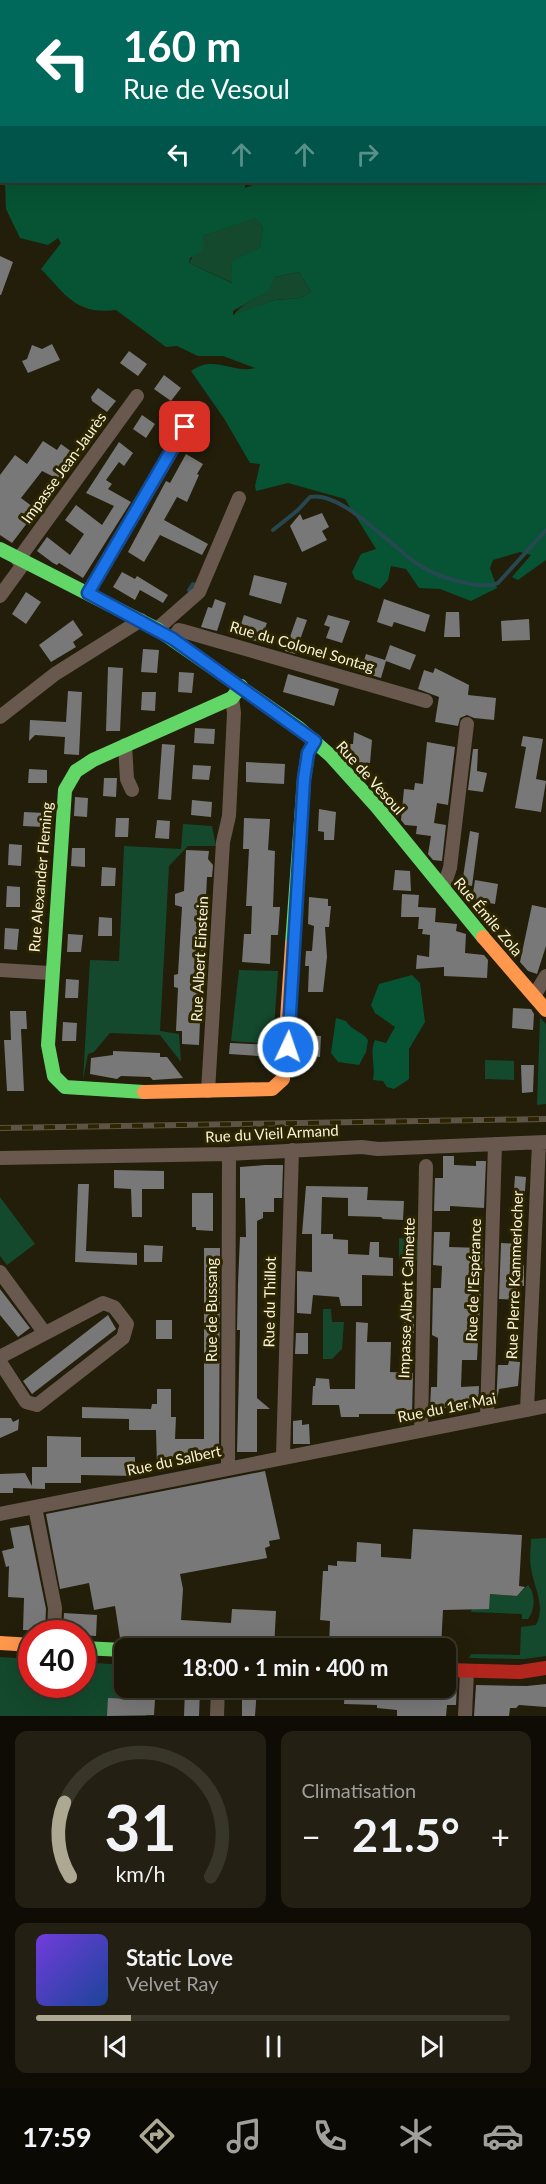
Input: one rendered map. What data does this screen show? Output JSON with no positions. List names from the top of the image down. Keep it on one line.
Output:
{"streets":{"street":["Impasse Jean-Jaurès","Rue du Colonel Sontag","Rue de Vesoul","Rue Alexander Fleming","Rue Émile Zola","Rue Albert Einstein","Rue du Vieil Armand","Rue PIerre Kammerlocher","Rue de l'Espérance","Impasse Albert Calmette","Rue du Thillot","Rue de Bussang","Rue du 1er Mai","Rue du Salbert"]},"crossings":[["Impasse Jean-Jaurès","Rue de Vesoul"],["Rue du Colonel Sontag","Rue de Vesoul"],["Rue de Vesoul","Rue Alexander Fleming"],["Rue de Vesoul","Rue Émile Zola"],["Rue de Vesoul","Rue Albert Einstein"],["Rue Alexander Fleming","Rue Albert Einstein"],["Rue du Vieil Armand","Rue PIerre Kammerlocher"],["Rue du Vieil Armand","Rue de l'Espérance"],["Rue du Vieil Armand","Rue du Thillot"],["Rue du Vieil Armand","Rue de Bussang"],["Rue PIerre Kammerlocher","Rue du 1er Mai"],["Rue de l'Espérance","Rue du 1er Mai"],["Impasse Albert Calmette","Rue du 1er Mai"],["Rue du Thillot","Rue du Salbert"],["Rue de Bussang","Rue du Salbert"],["Rue du 1er Mai","Rue du Salbert"]],"page":{"turn":["160 m","Rue de Vesoul"],"limit":"40","trip":"18:00 · 1 min · 400 m","tile":"Climatisation","heat":["−","21.5°","+"],"song":["Static Love","Velvet Ray"],"tabs":"17:59","gauge":["31","km/h"]}}
